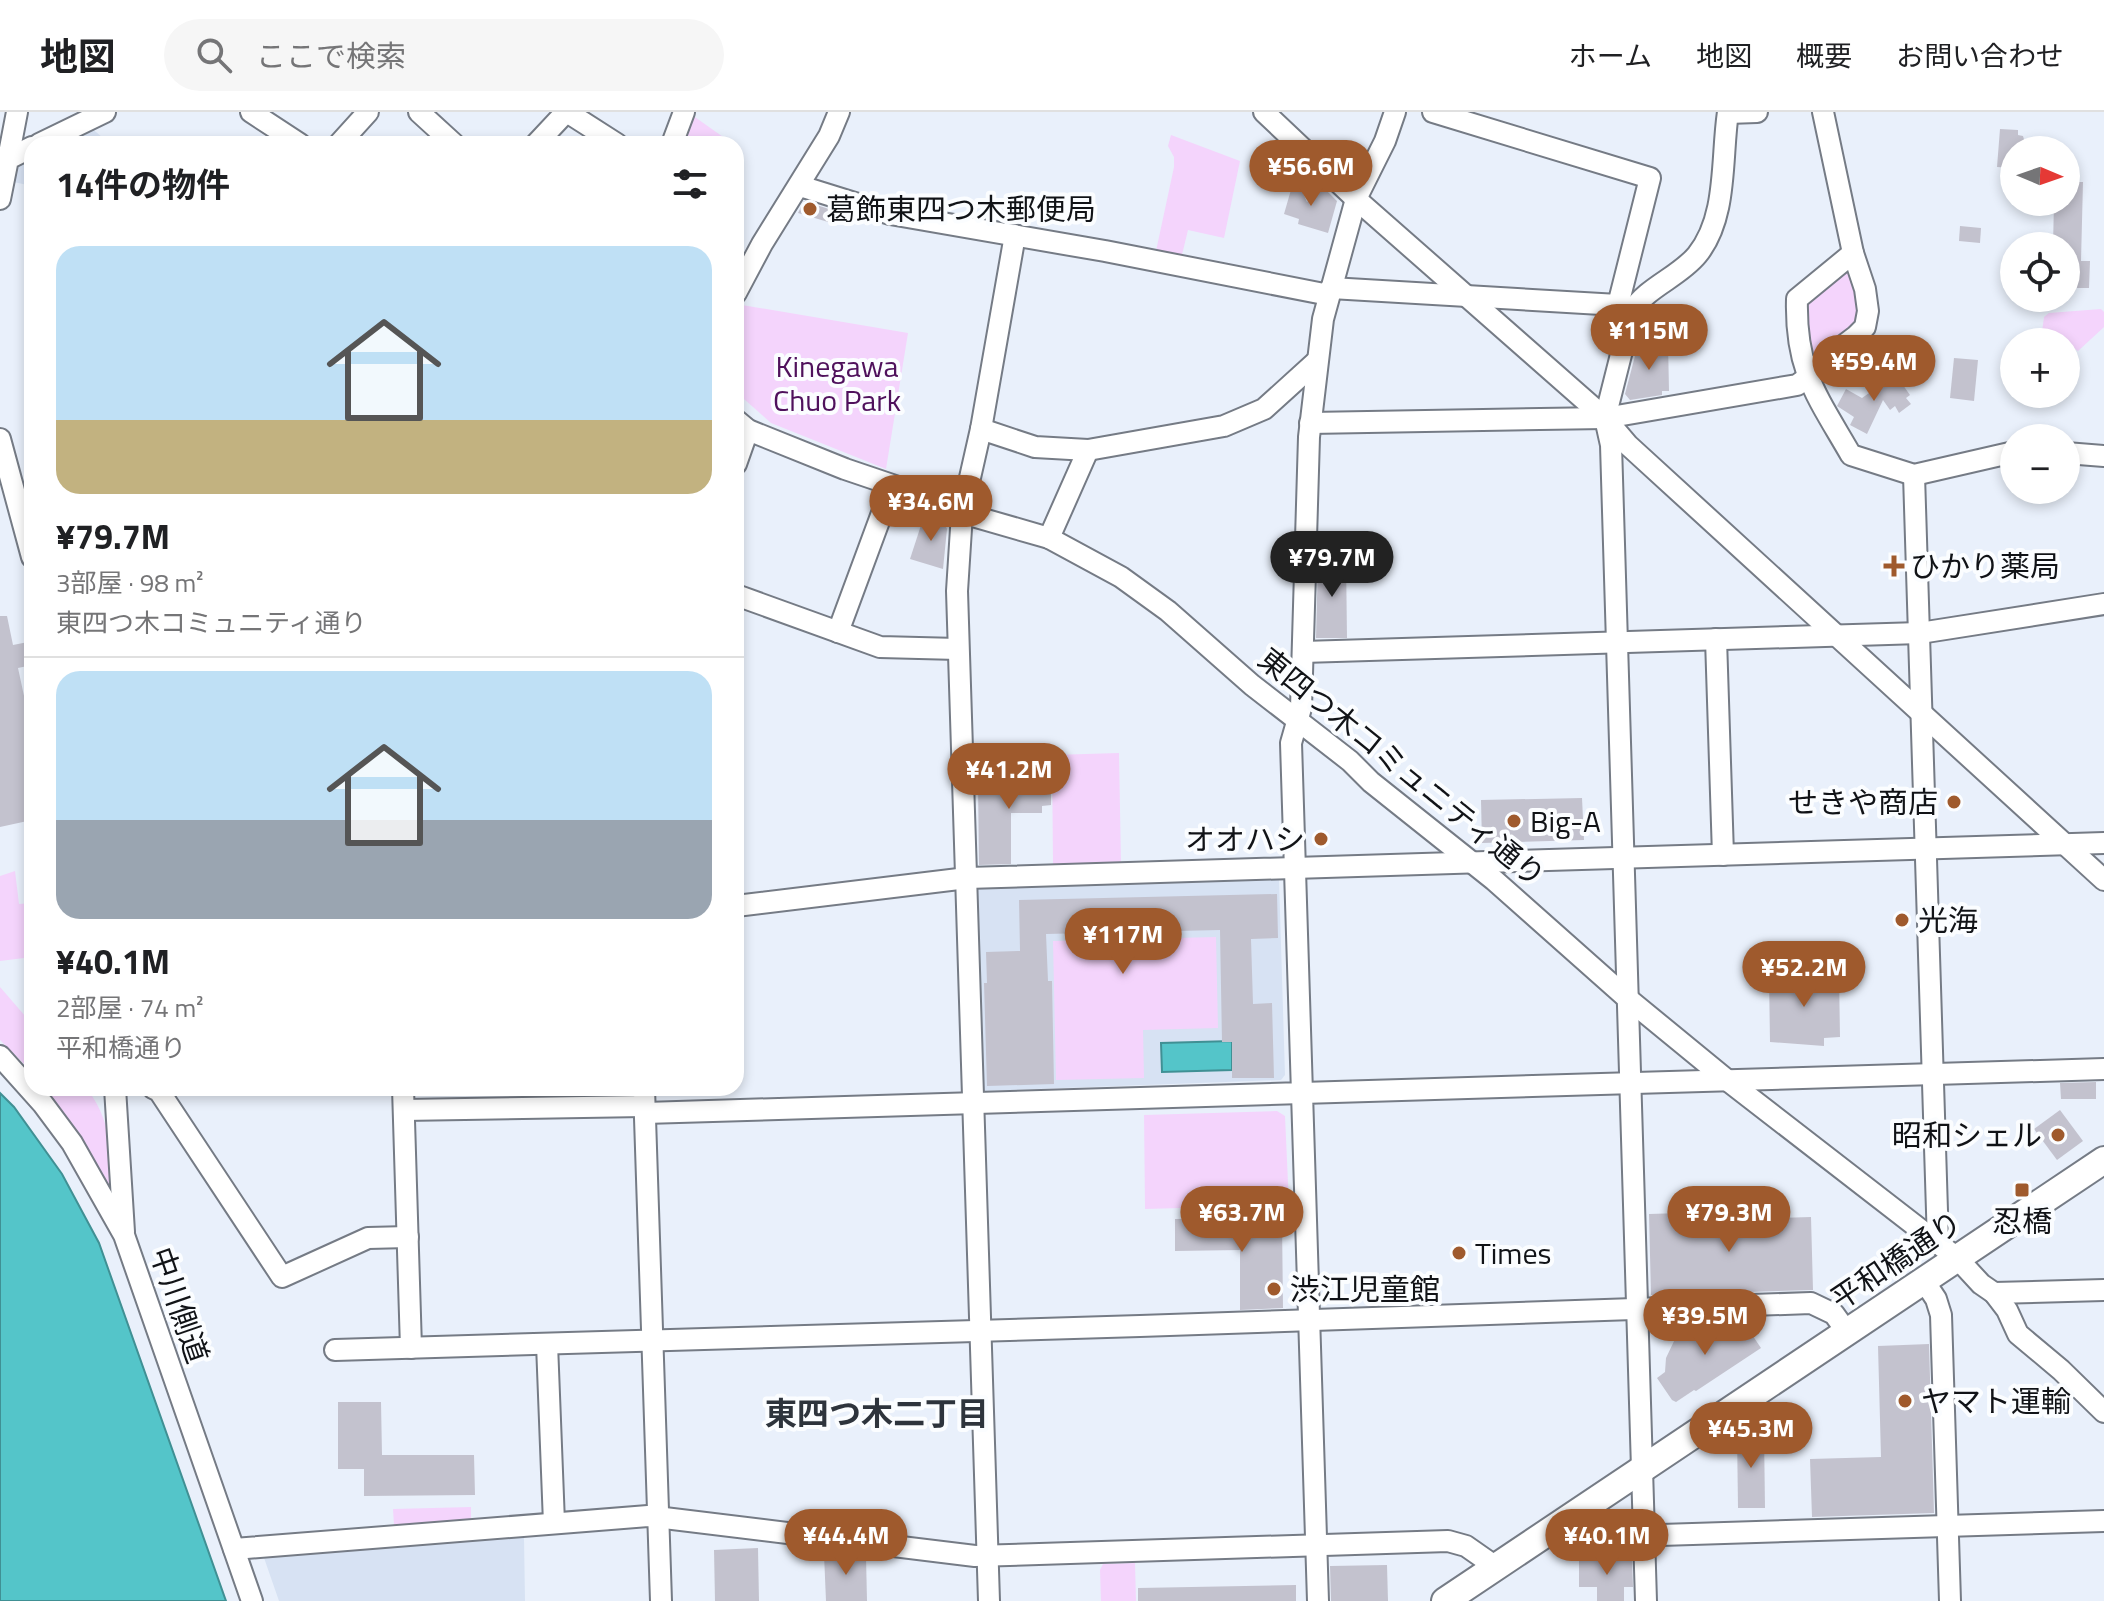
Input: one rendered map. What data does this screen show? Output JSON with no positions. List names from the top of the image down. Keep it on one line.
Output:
{"streets":{"main road":["平和橋通り"],"street":["東四つ木コミュニティ通り","中川側道"]},"crossings":[["東四つ木コミュニティ通り","平和橋通り"]],"districts":["東四つ木二丁目"],"parks":["Kinegawa Chuo Park"],"places":{"other":["葛飾東四つ木郵便局","せきや商店","Big-A","オオハシ","光海","昭和シェル","Times","渋江児童館","ヤマト運輸"],"health":["ひかり薬局"],"transit":["忍橋"]},"north":"right","page":{"header":"地図","search":"ここで検索","nav":["ホーム","地図","概要","お問い合わせ"],"map_buttons":["+","−"],"heading":"14件の物件","price":["¥56.6M","¥115M","¥59.4M","¥34.6M","¥79.7M","¥41.2M","¥117M","¥52.2M","¥63.7M","¥79.3M","¥39.5M","¥45.3M","¥44.4M","¥40.1M"],"list":[{"name":"¥79.7M","note":"3部屋 · 98 m² · 東四つ木コミュニティ通り"},{"name":"¥40.1M","note":"2部屋 · 74 m² · 平和橋通り"}]}}
